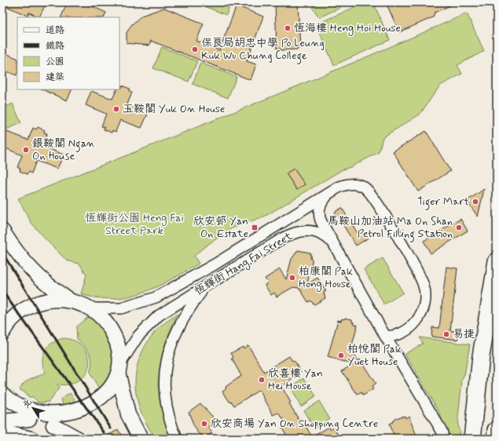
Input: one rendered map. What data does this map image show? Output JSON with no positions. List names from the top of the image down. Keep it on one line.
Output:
{"streets":{"street":["恆輝街 Hang Fai Street"]},"parks":["恆輝街公園 Heng Fai Street Park"],"places":{"other":["恆海樓 Heng Hoi House","保良局胡忠中學 Po Leung Kuk Wu Chung College","玉鞍閣 Yuk On House","銀鞍閣 Ngan On House","Tiger Mart","馬鞍山加油站 Ma On Shan Petrol Filling Station","柏康閣 Pak Hong House","易捷","柏悅閣 Pak Yuet House","欣喜樓 Yan Hei House","欣安商場 Yan On Shopping Centre"],"transit":["欣安邨 Yan On Estate"]},"legend":["道路","鐵路","公園","建築"],"north":"top left"}
